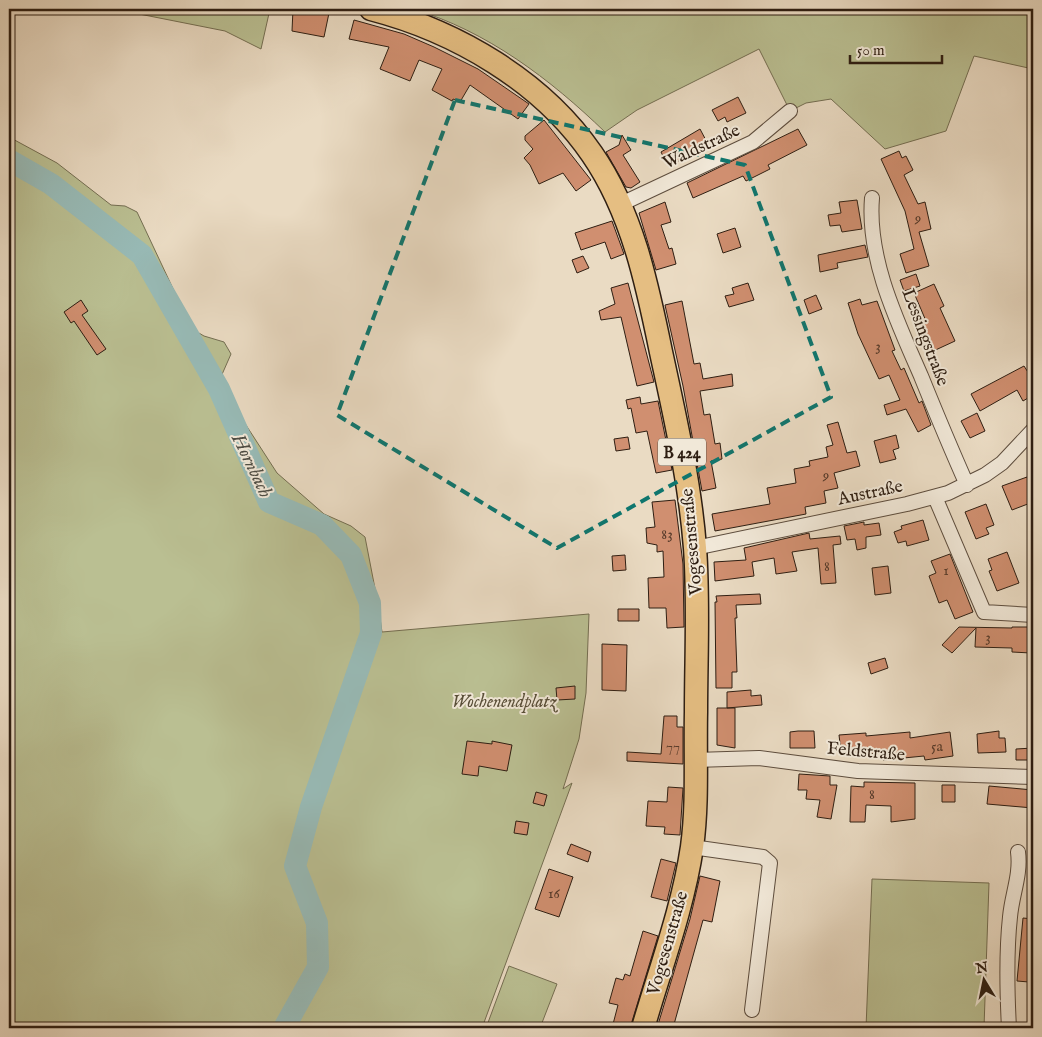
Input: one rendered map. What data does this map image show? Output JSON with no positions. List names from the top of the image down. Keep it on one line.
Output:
{"streets":{"main road":["B 424","Vogesenstraße"],"street":["Waldstraße","Lessingstraße","Austraße","Feldstraße"]},"crossings":[["Waldstraße","Vogesenstraße"],["Lessingstraße","Austraße"],["Austraße","Vogesenstraße"],["Vogesenstraße","Feldstraße"]],"water":["Hornbach"],"parks":["Wochenendplatz"],"house_numbers":["9","3","9","83","8","1","3","77","5a","8","16"],"scale_bar":"50 m","north":"top"}
